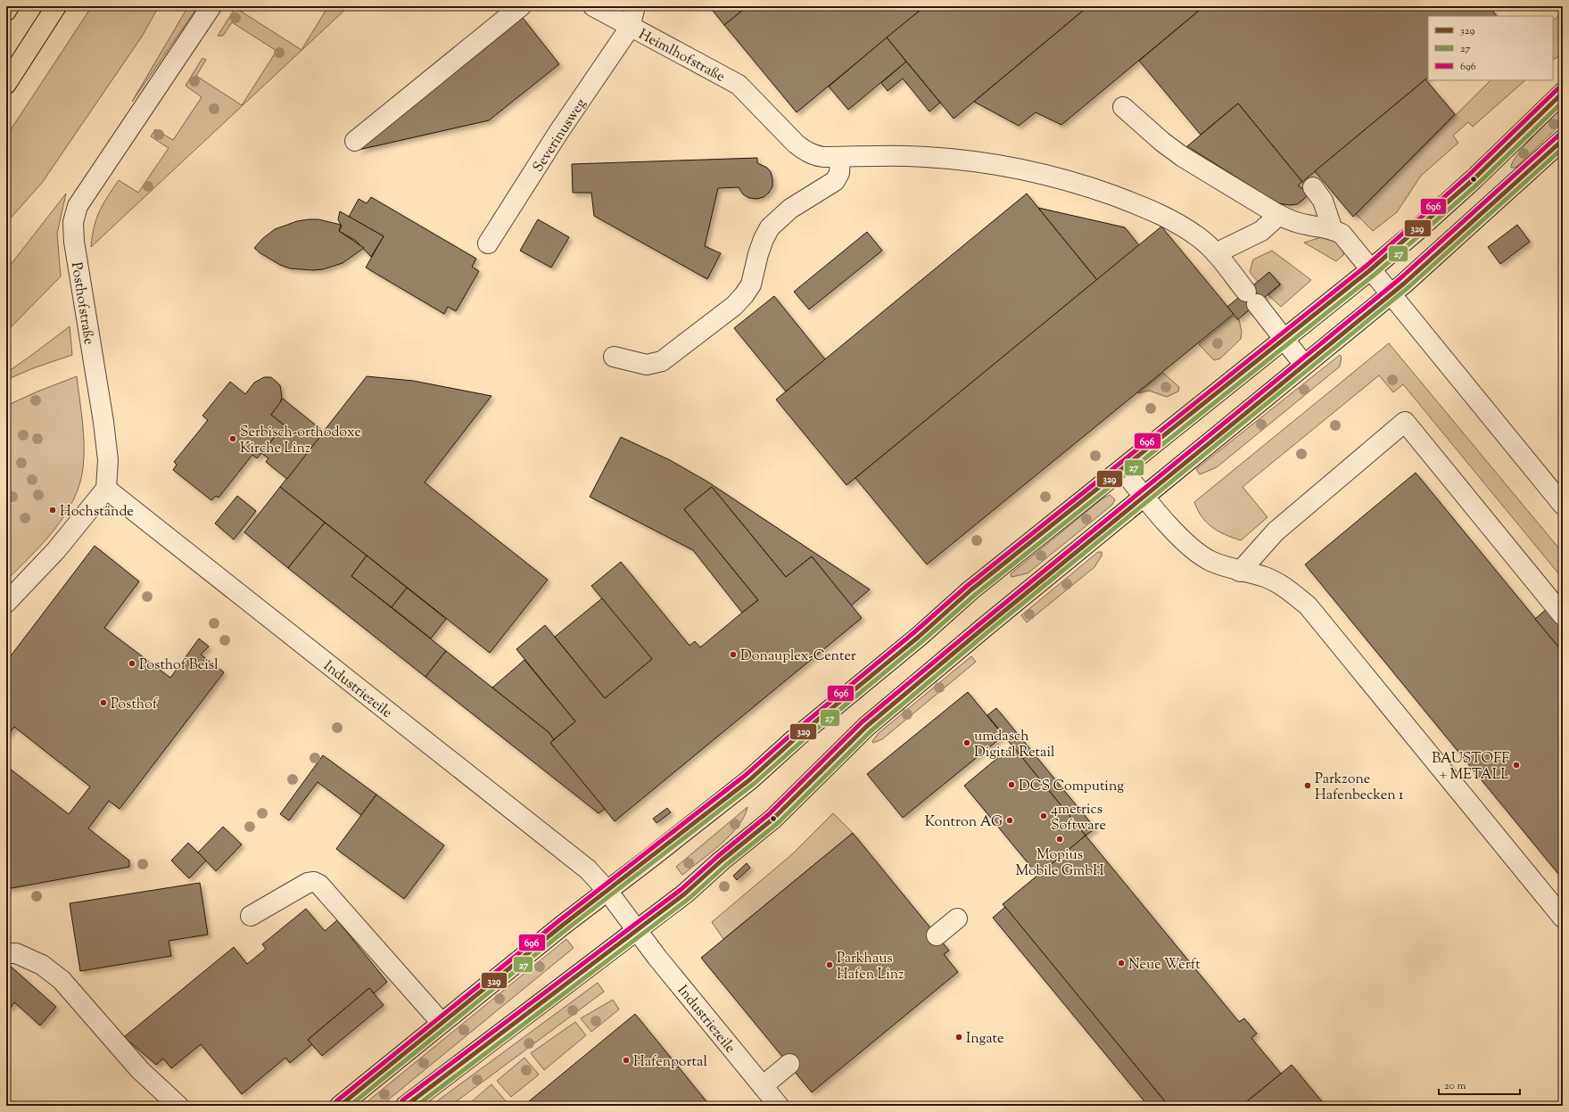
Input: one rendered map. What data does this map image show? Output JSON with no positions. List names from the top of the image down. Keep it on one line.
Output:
{"streets":{"street":["Heimlhofstraße","Severinusweg","Posthofstraße","Industriezeile"]},"crossings":[["Heimlhofstraße","Severinusweg"],["Posthofstraße","Industriezeile"]],"places":["Serbisch-orthodoxe Kirche Linz","Hochstände","Donauplex-Center","Posthof Beisl","Posthof","umdasch Digital Retail","BAUSTOFF + METALL","DCS Computing","Parkzone Hafenbecken 1","4metrics Software","Kontron AG","Mopius Mobile GmbH","Neue Werft","Parkhaus Hafen Linz","Ingate","Hafenportal"],"lines":["transit line 696","transit line 329","transit line 27"],"legend":["329","27","696"],"scale_bar":"20 m"}
